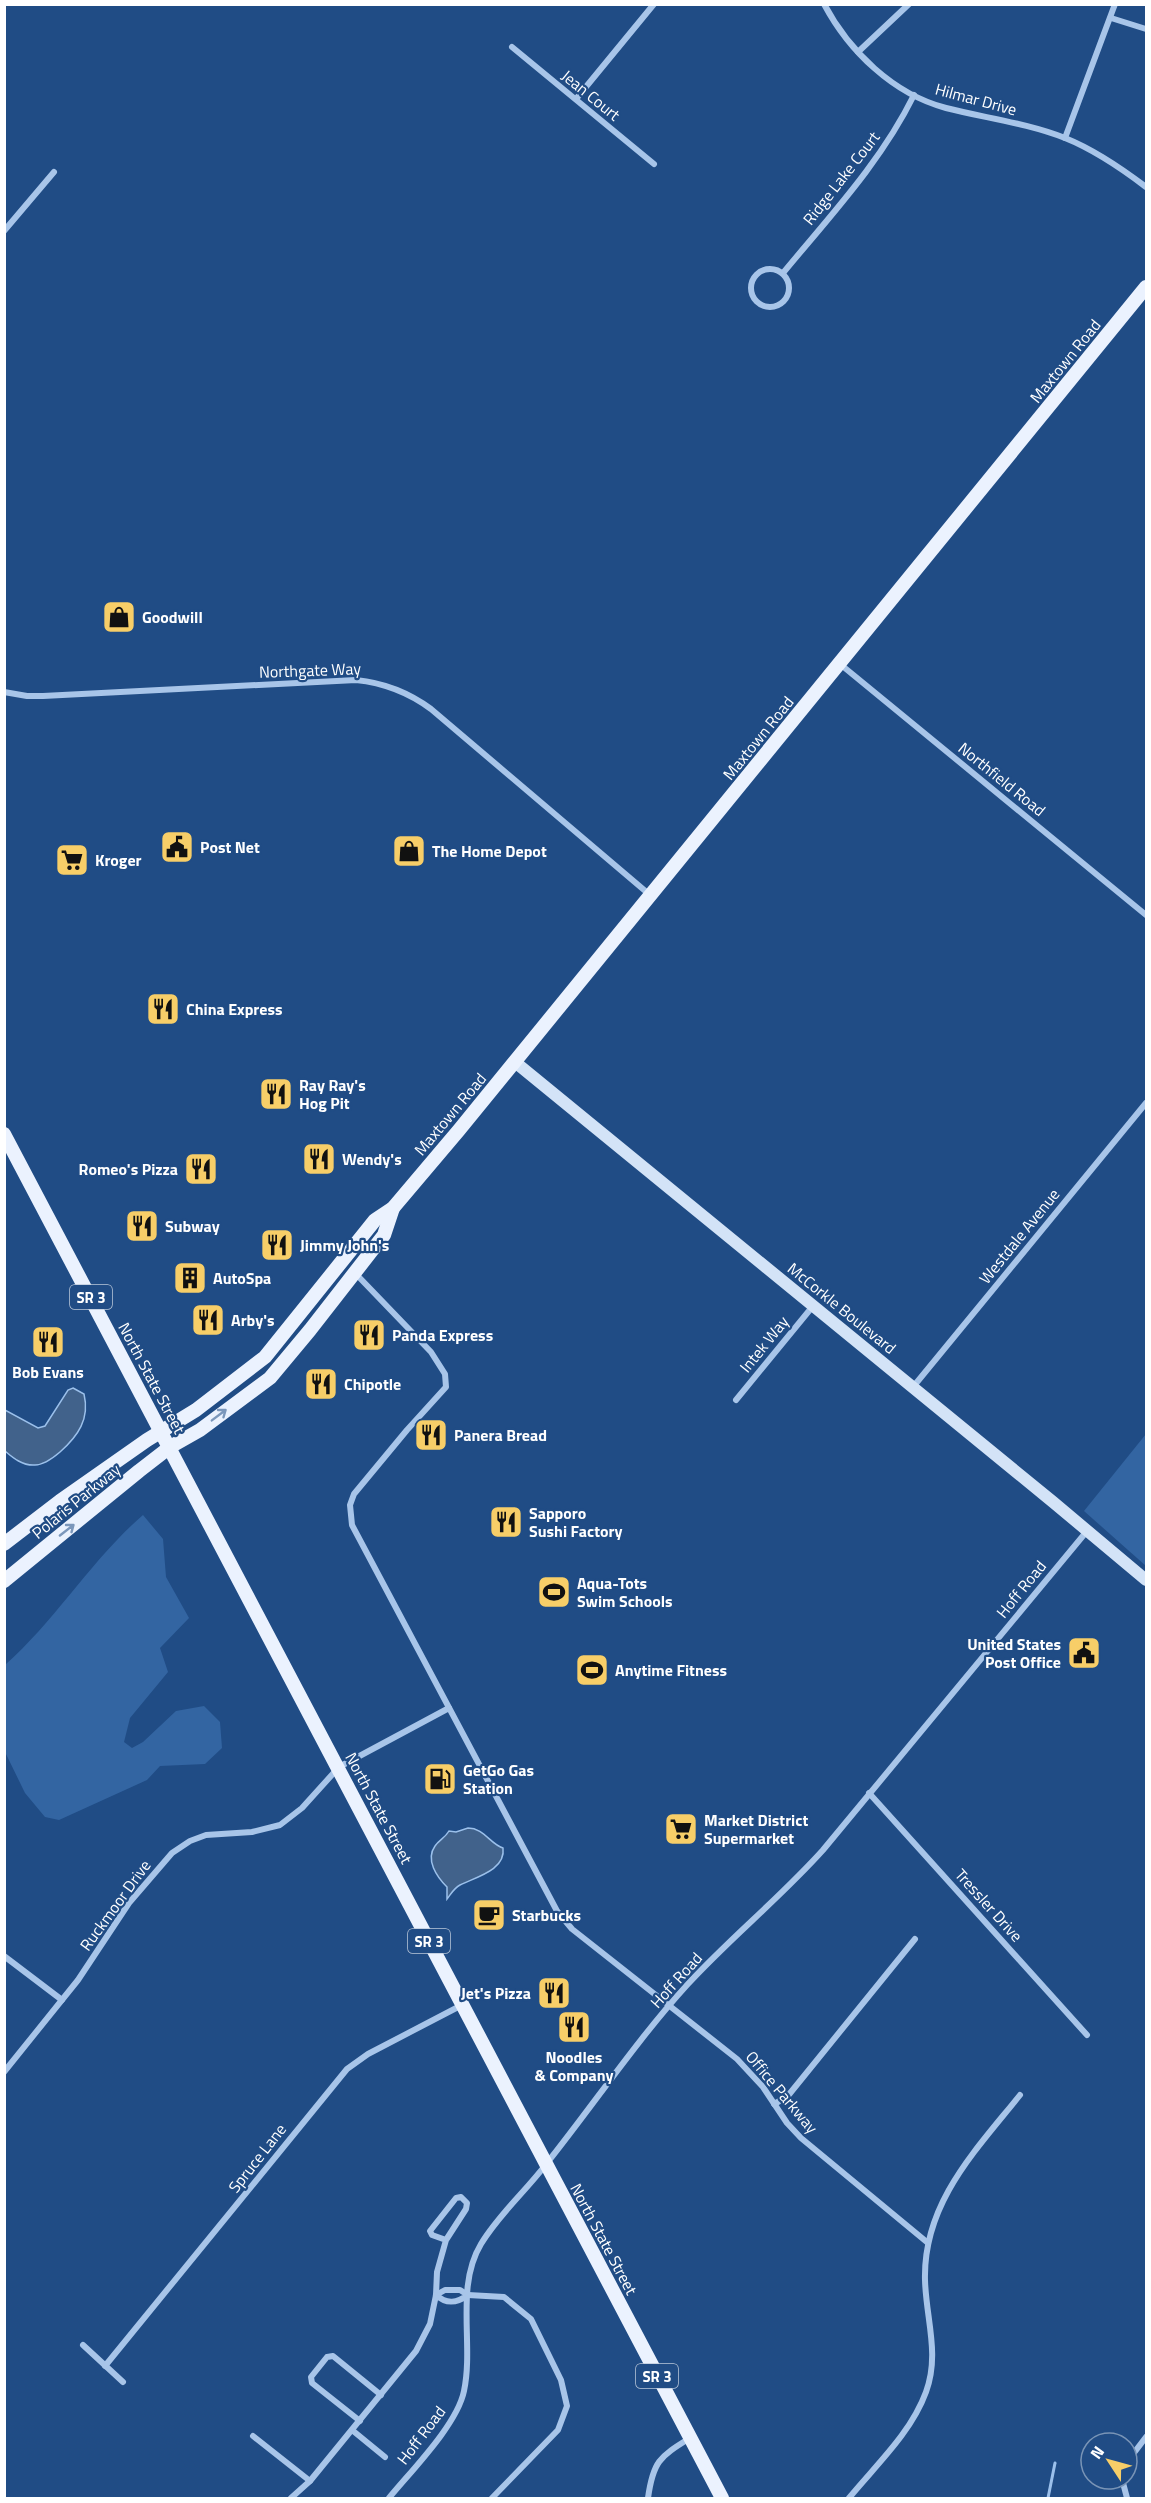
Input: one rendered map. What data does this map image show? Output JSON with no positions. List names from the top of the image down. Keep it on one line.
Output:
{"streets":{"main road":["Maxtown Road","SR 3","North State Street","Polaris Parkway"],"street":["Jean Court","Hilmar Drive","Ridge Lake Court","Northgate Way","Northfield Road","Westdale Avenue","McCorkle Boulevard","Intek Way","Hoff Road","Ruckmoor Drive","Tressler Drive","Office Parkway","Spruce Lane"]},"crossings":[["Hilmar Drive","Ridge Lake Court"],["Maxtown Road","Northgate Way"],["Maxtown Road","Northfield Road"],["Maxtown Road","McCorkle Boulevard"],["Maxtown Road","North State Street"],["Maxtown Road","Polaris Parkway"],["Maxtown Road","Office Parkway"],["Westdale Avenue","McCorkle Boulevard"],["McCorkle Boulevard","Intek Way"],["McCorkle Boulevard","Hoff Road"],["North State Street","Polaris Parkway"],["North State Street","Hoff Road"],["North State Street","Ruckmoor Drive"],["North State Street","Spruce Lane"],["Hoff Road","Tressler Drive"],["Hoff Road","Office Parkway"],["Ruckmoor Drive","Office Parkway"]],"places":{"shop":["Goodwill","The Home Depot"],"public building":["Post Net","United States Post Office"],"supermarket":["Kroger","Market District Supermarket"],"restaurant":["China Express","Ray Ray's Hog Pit","Wendy's","Romeo's Pizza","Subway","Jimmy John's","Arby's","Panda Express","Bob Evans","Chipotle","Panera Bread","Sapporo Sushi Factory","Jet's Pizza","Noodles & Company"],"building":["AutoSpa"],"sports":["Aqua-Tots Swim Schools","Anytime Fitness"],"fuel station":["GetGo Gas Station"],"cafe":["Starbucks"]},"north":"top left"}
